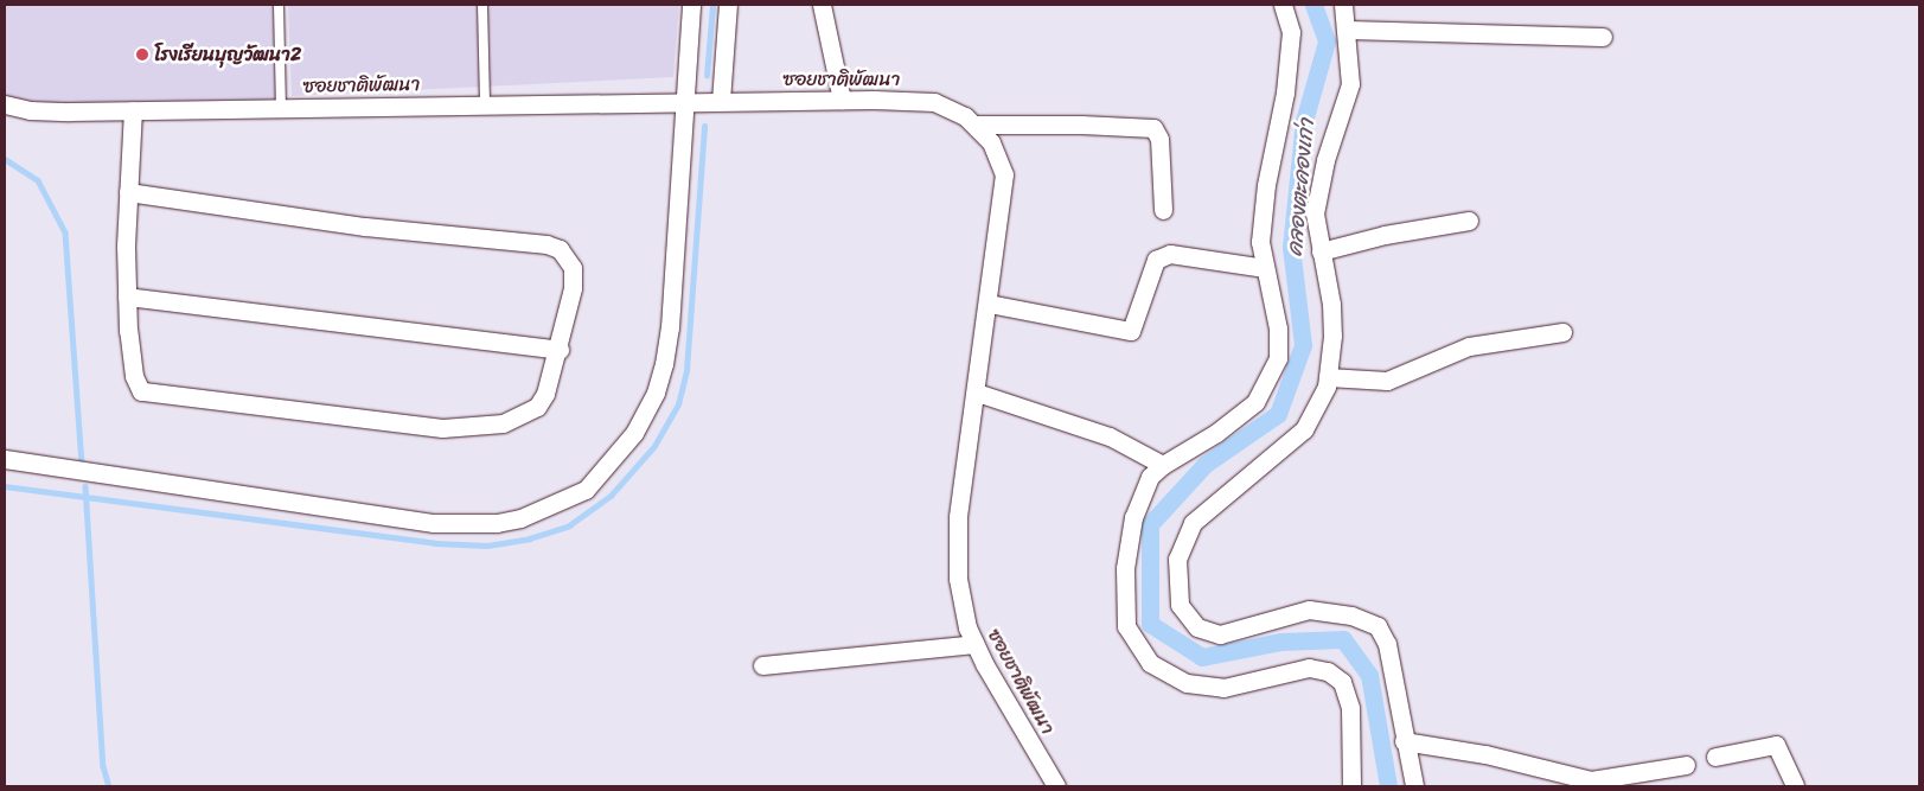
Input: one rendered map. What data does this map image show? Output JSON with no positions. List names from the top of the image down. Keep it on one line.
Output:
{"streets":{"street":["ซอยชาติพัฒนา"]},"water":["คลองตะคองเก่า"],"places":["โรงเรียนบุญวัฒนา2"]}
